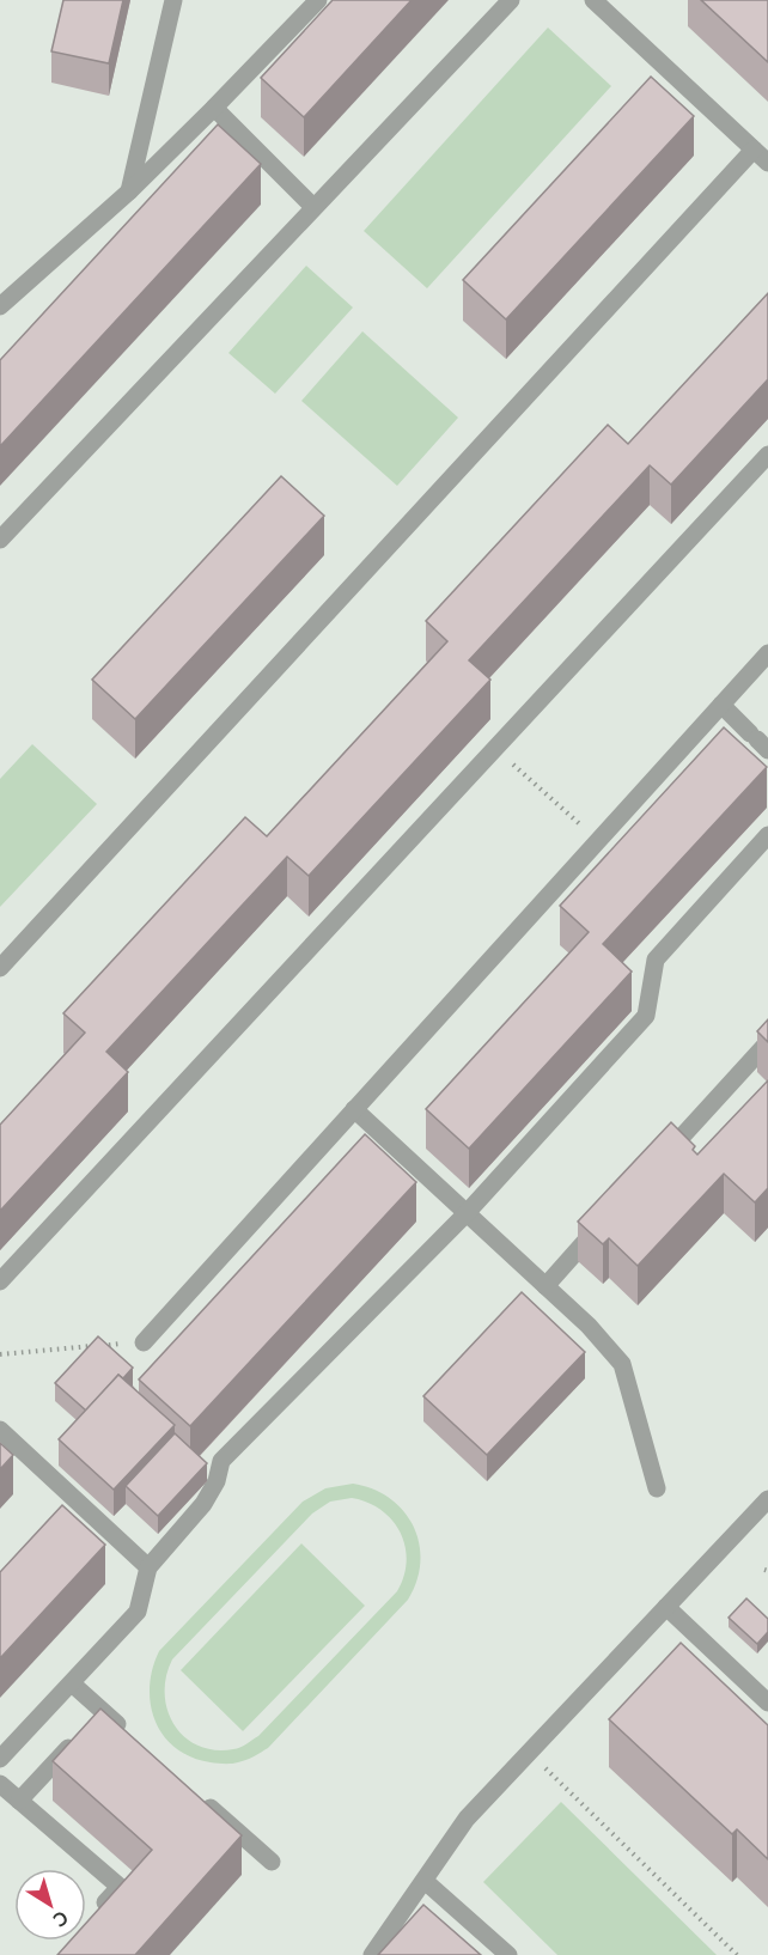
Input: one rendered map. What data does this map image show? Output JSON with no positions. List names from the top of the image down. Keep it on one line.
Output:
{"north":"bottom right"}
